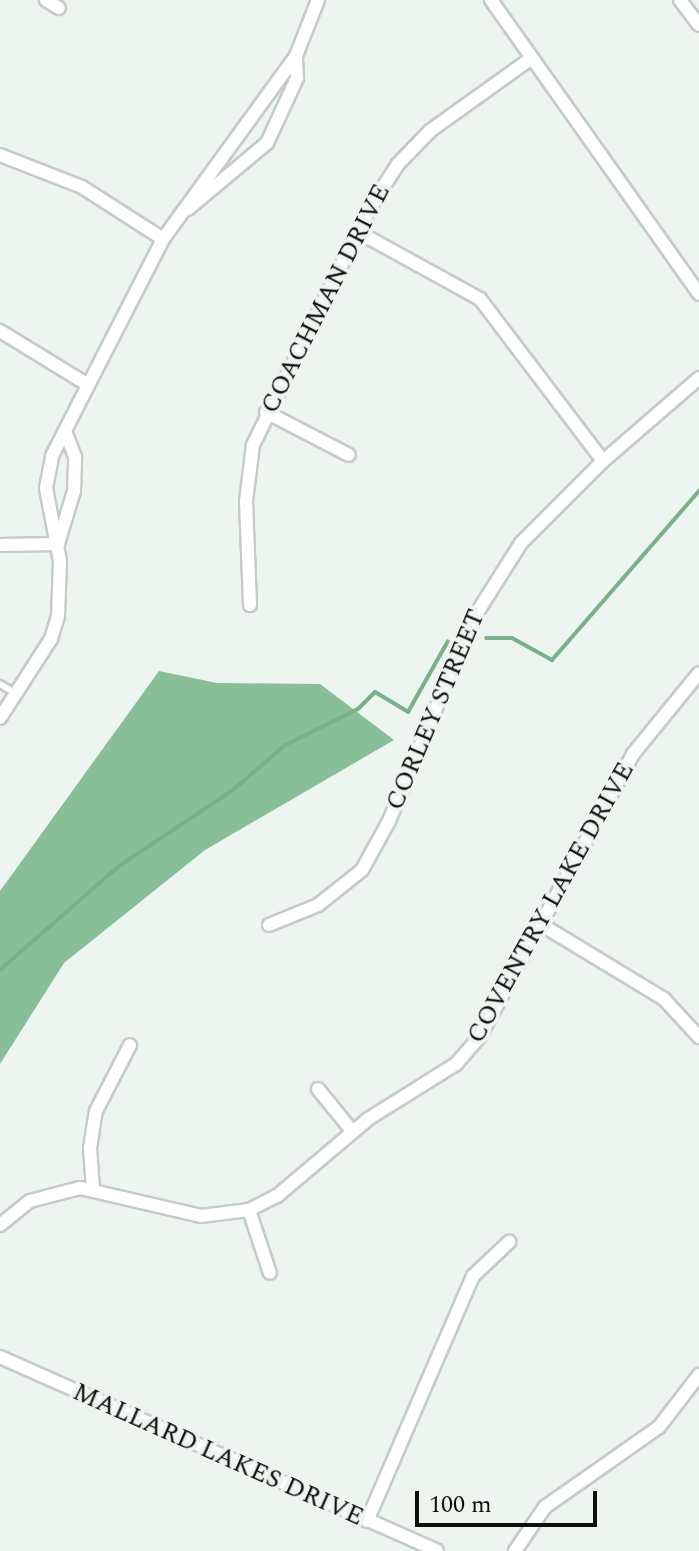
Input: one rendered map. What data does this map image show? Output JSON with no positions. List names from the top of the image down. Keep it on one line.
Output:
{"streets":{"street":["COACHMAN DRIVE","CORLEY STREET","COVENTRY LAKE DRIVE","MALLARD LAKES DRIVE"]},"scale_bar":"100 m"}
